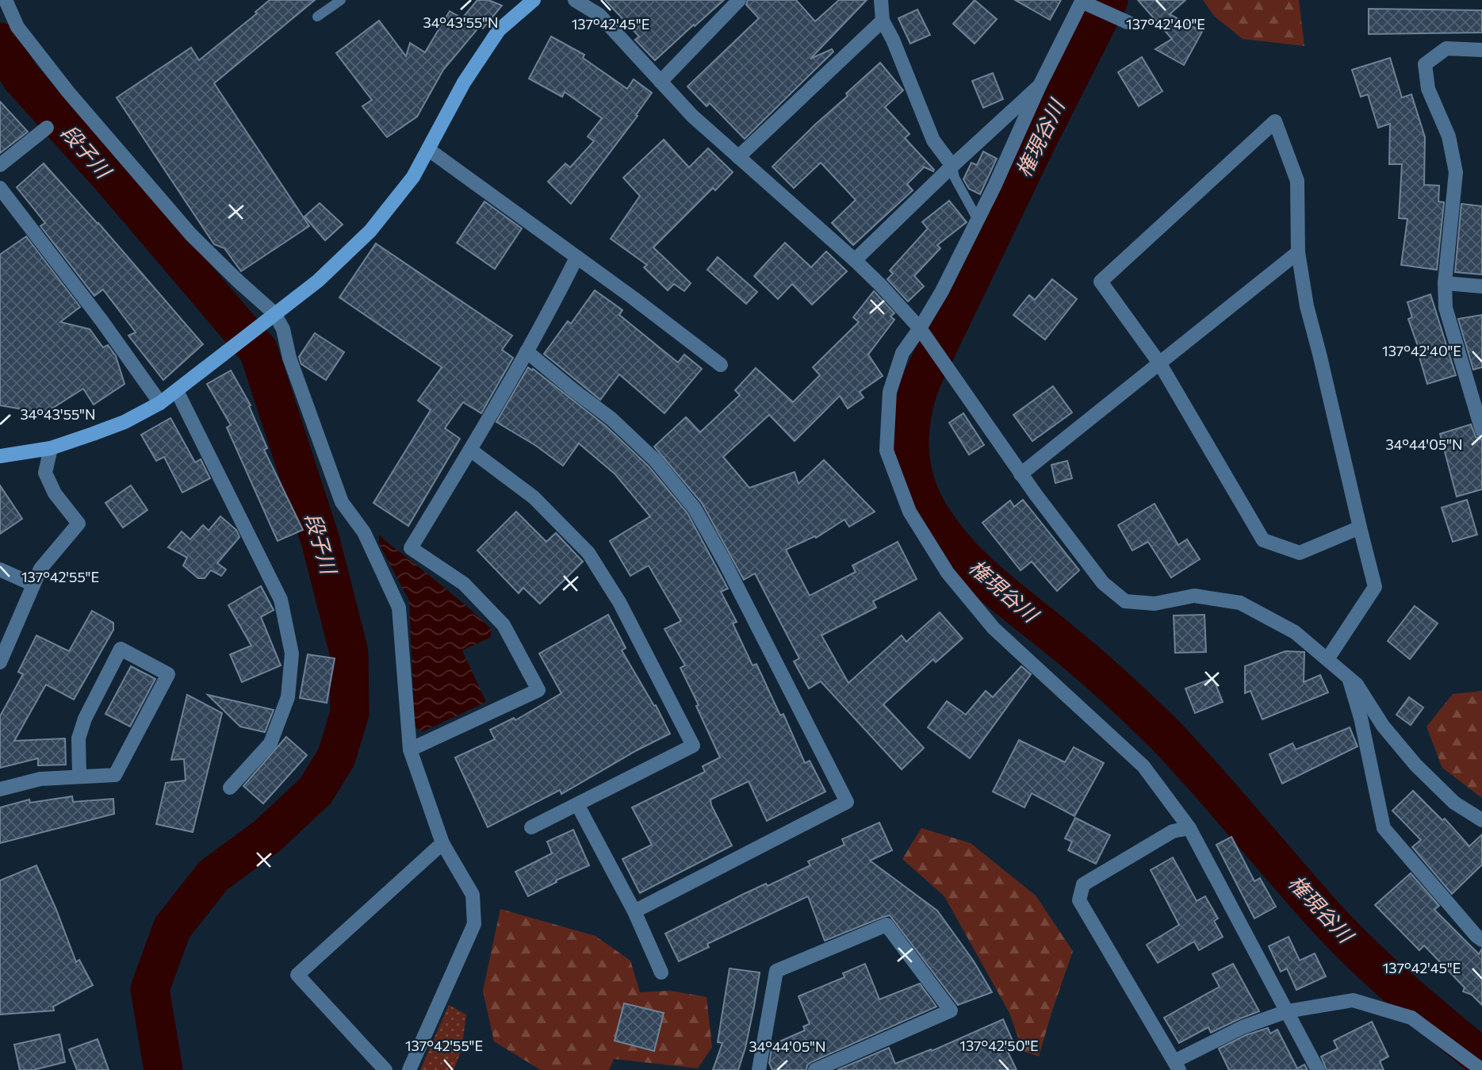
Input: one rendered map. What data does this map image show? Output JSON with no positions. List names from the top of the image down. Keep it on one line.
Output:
{"water":["権現谷川","段子川"],"coordinates":["34°43'55\"N","137°42'45\"E","137°42'40\"E","34°44'05\"N","137°42'55\"E","137°42'50\"E"]}
